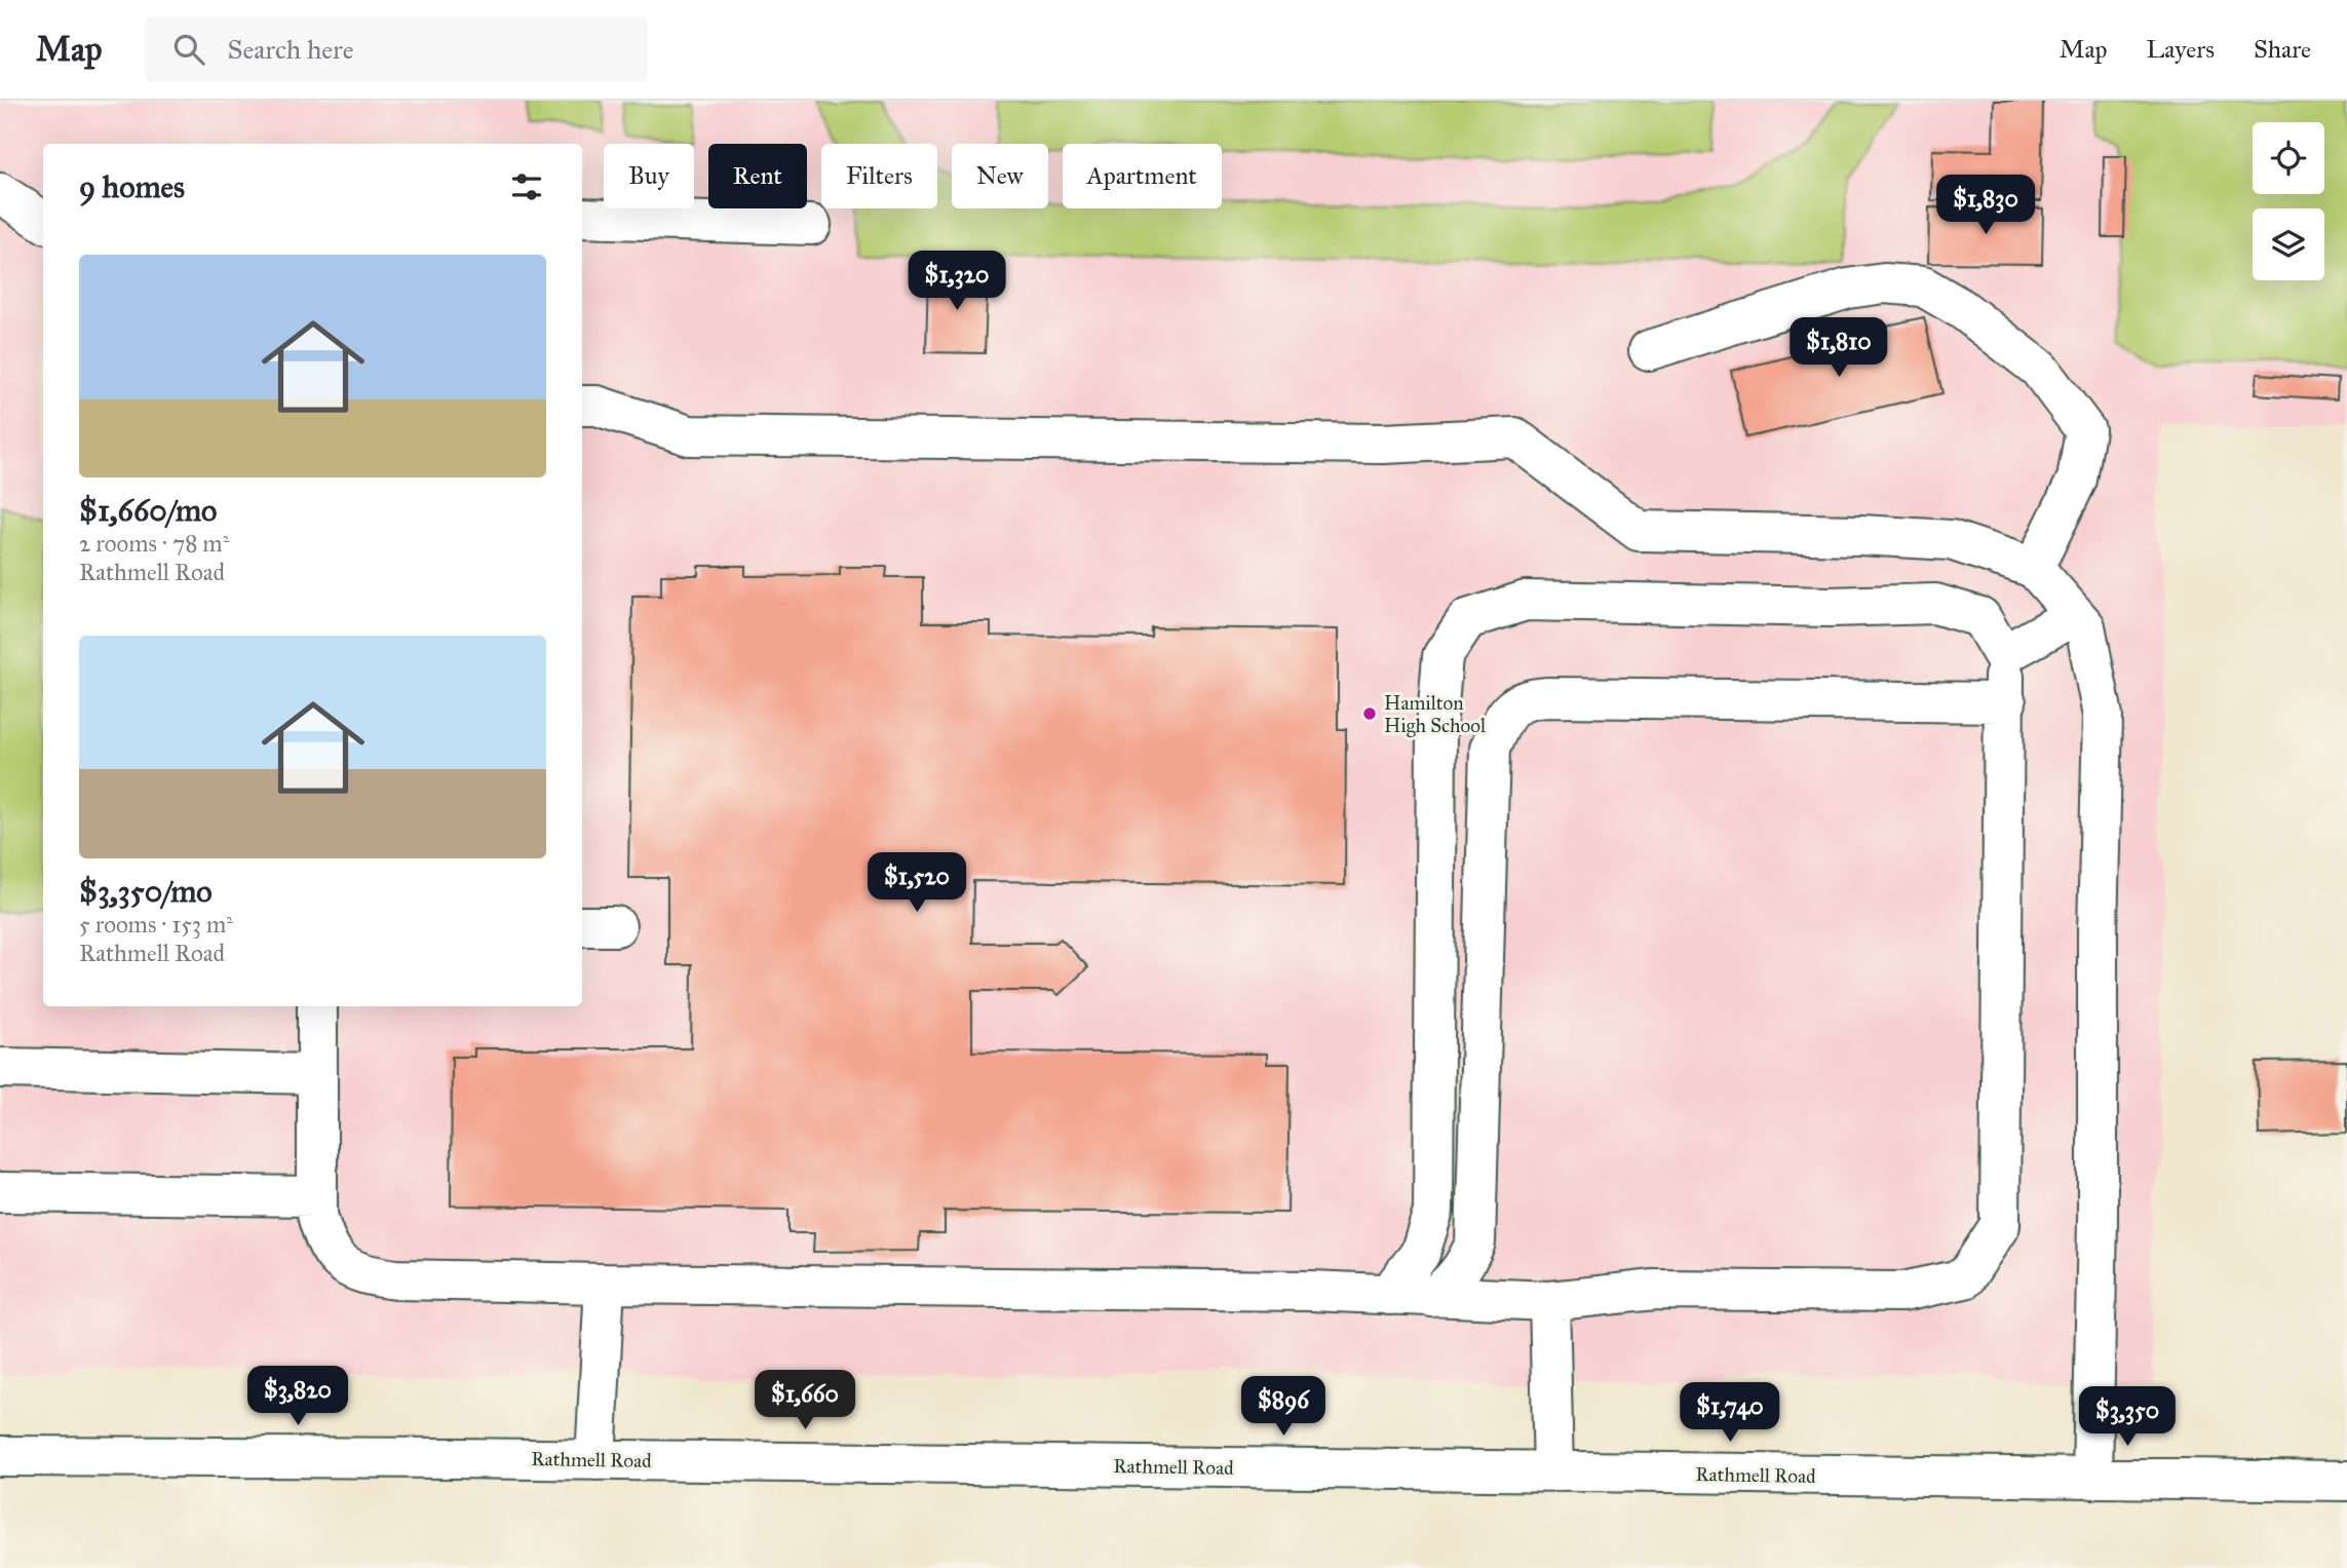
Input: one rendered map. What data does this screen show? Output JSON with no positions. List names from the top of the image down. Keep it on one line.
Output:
{"streets":{"street":["Rathmell Road"]},"places":["Hamilton High School"],"page":{"header":"Map","search":"Search here","nav":["Map","Layers","Share"],"chip":["Buy","Rent","Filters","New","Apartment"],"heading":"9 homes","price":["$1,830","$1,320","$1,810","$1,520","$3,820","$1,660","$896","$1,740","$3,350"],"list":[{"name":"$1,660/mo","note":"2 rooms · 78 m² · Rathmell Road"},{"name":"$3,350/mo","note":"5 rooms · 153 m² · Rathmell Road"}]}}
